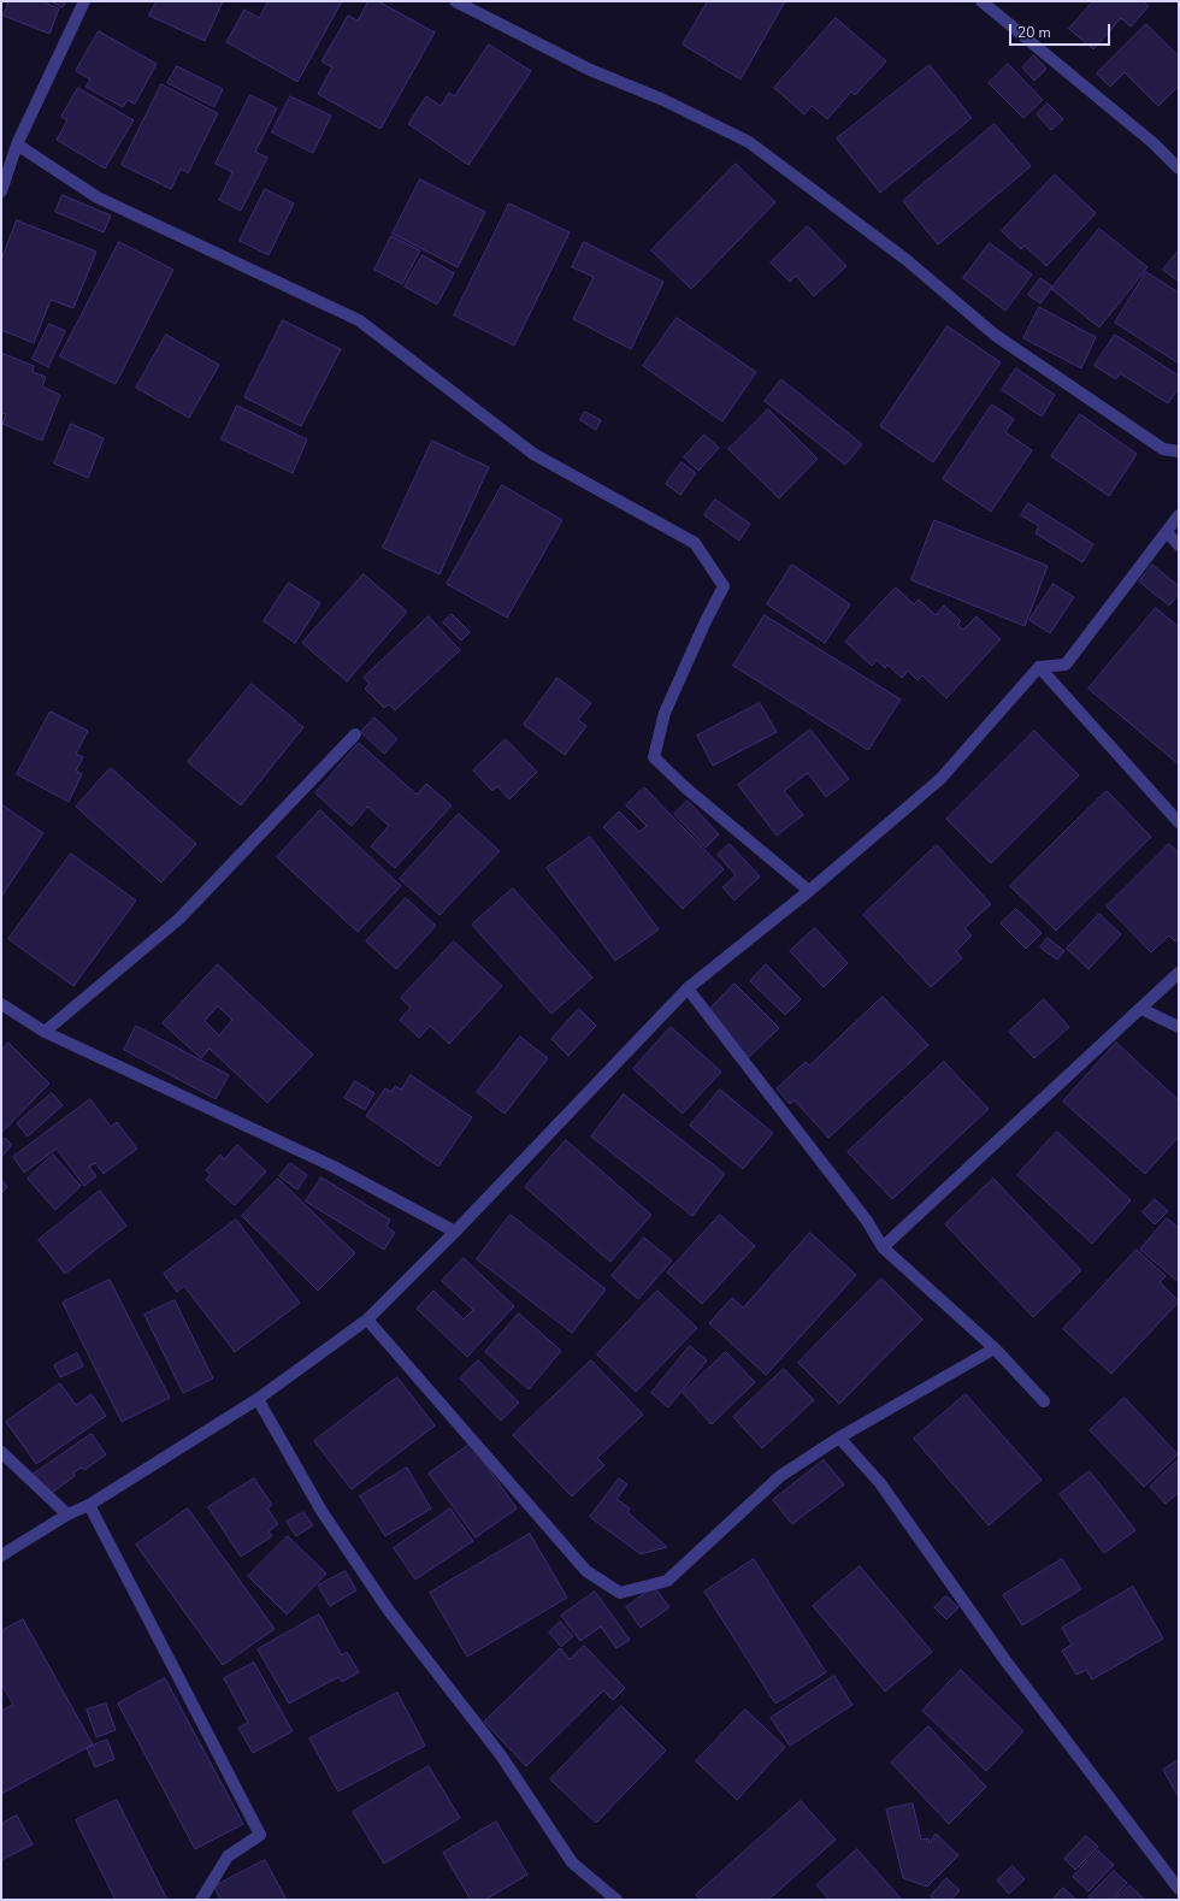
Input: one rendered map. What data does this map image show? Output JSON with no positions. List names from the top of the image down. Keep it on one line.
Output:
{"scale_bar":"20 m"}
